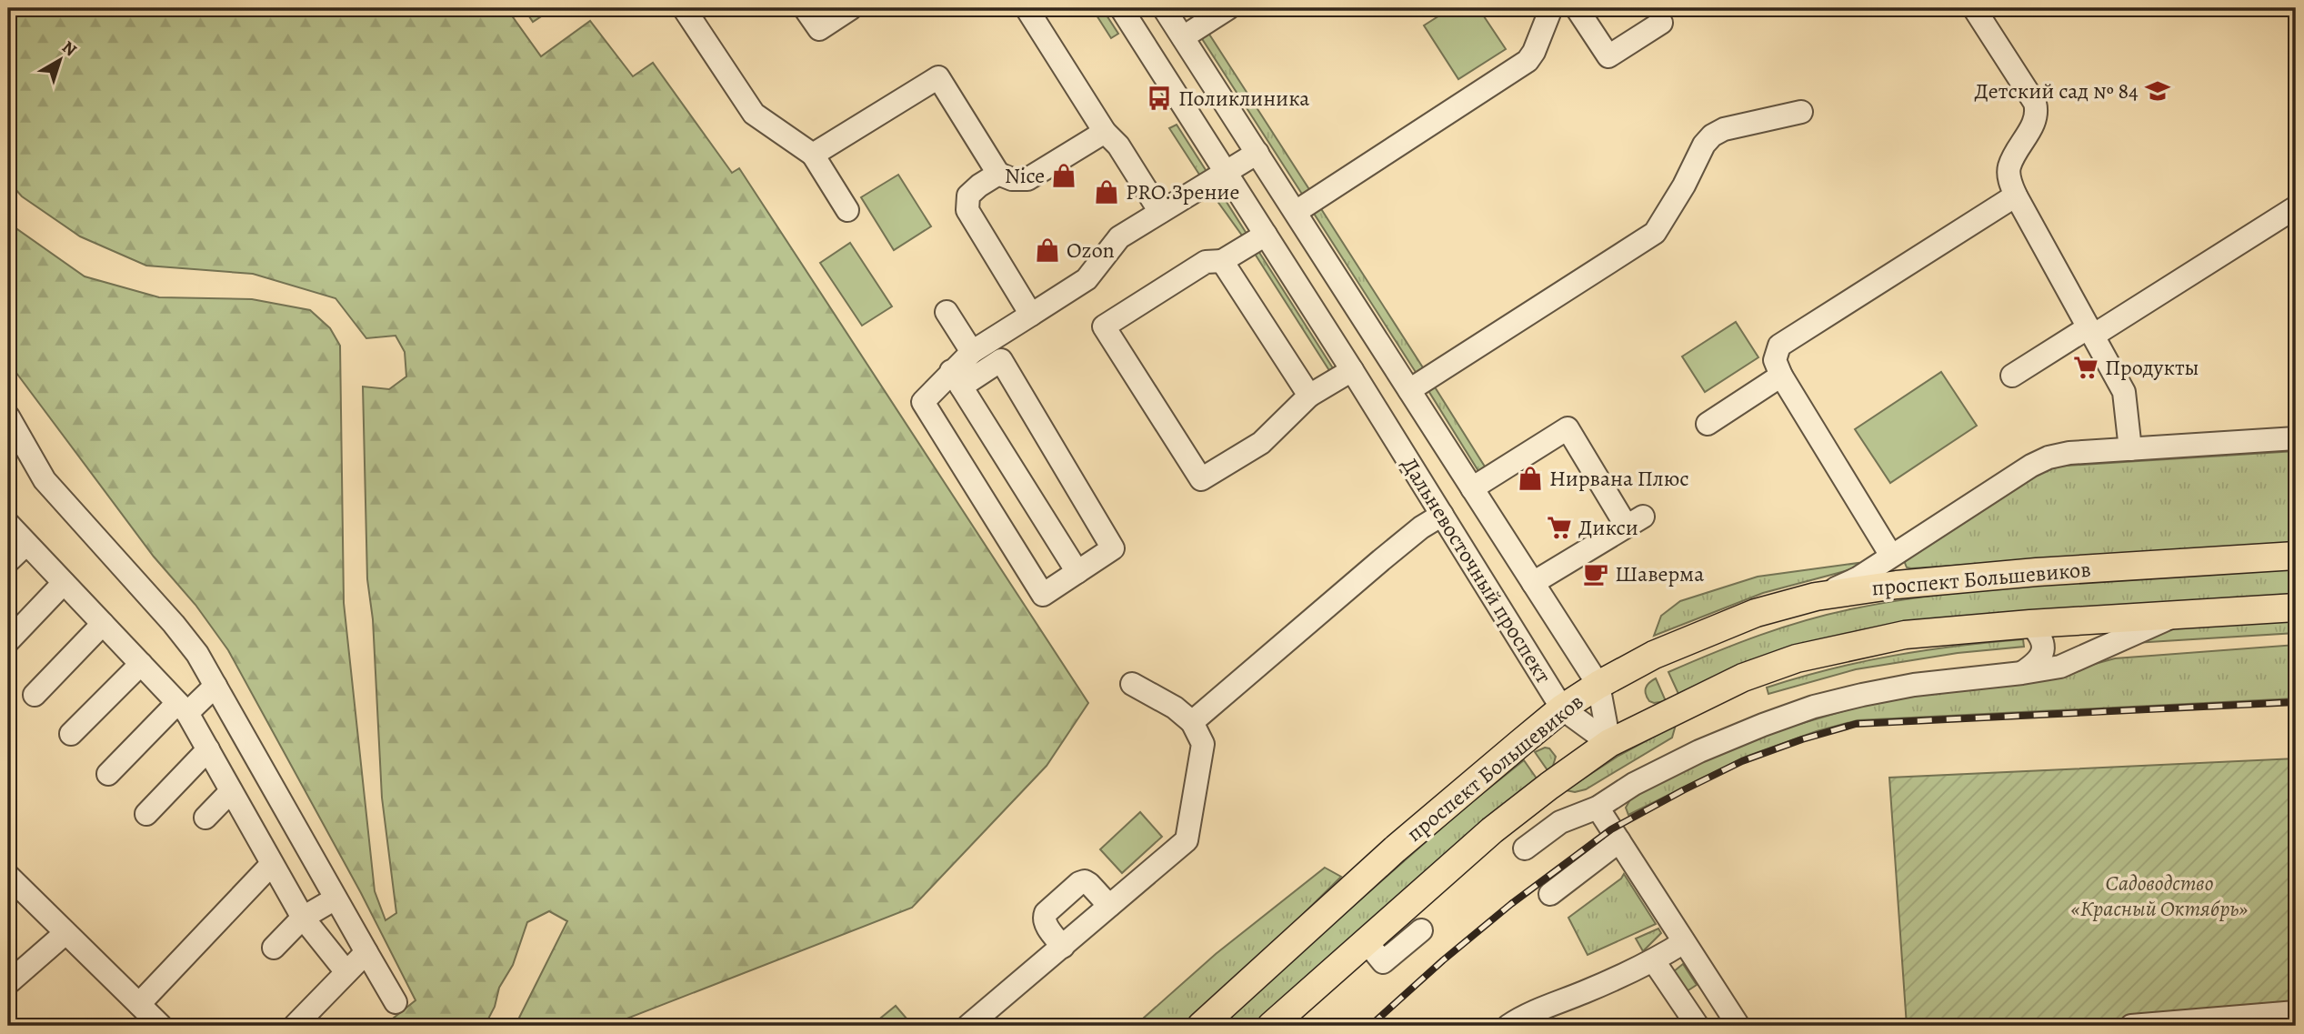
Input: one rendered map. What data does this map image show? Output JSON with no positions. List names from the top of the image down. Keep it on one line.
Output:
{"streets":{"main road":["проспект Большевиков"],"street":["Дальневосточный проспект"]},"crossings":[["Дальневосточный проспект","проспект Большевиков"]],"parks":["Садоводство «Красный Октябрь»"],"places":{"school or university":["Детский сад № 84"],"bus stop":["Поликлиника"],"shop":["Nice","PRO.Зрение","Ozon","Нирвана Плюс"],"supermarket":["Продукты","Дикси"],"cafe":["Шаверма"]},"north":"top right"}
